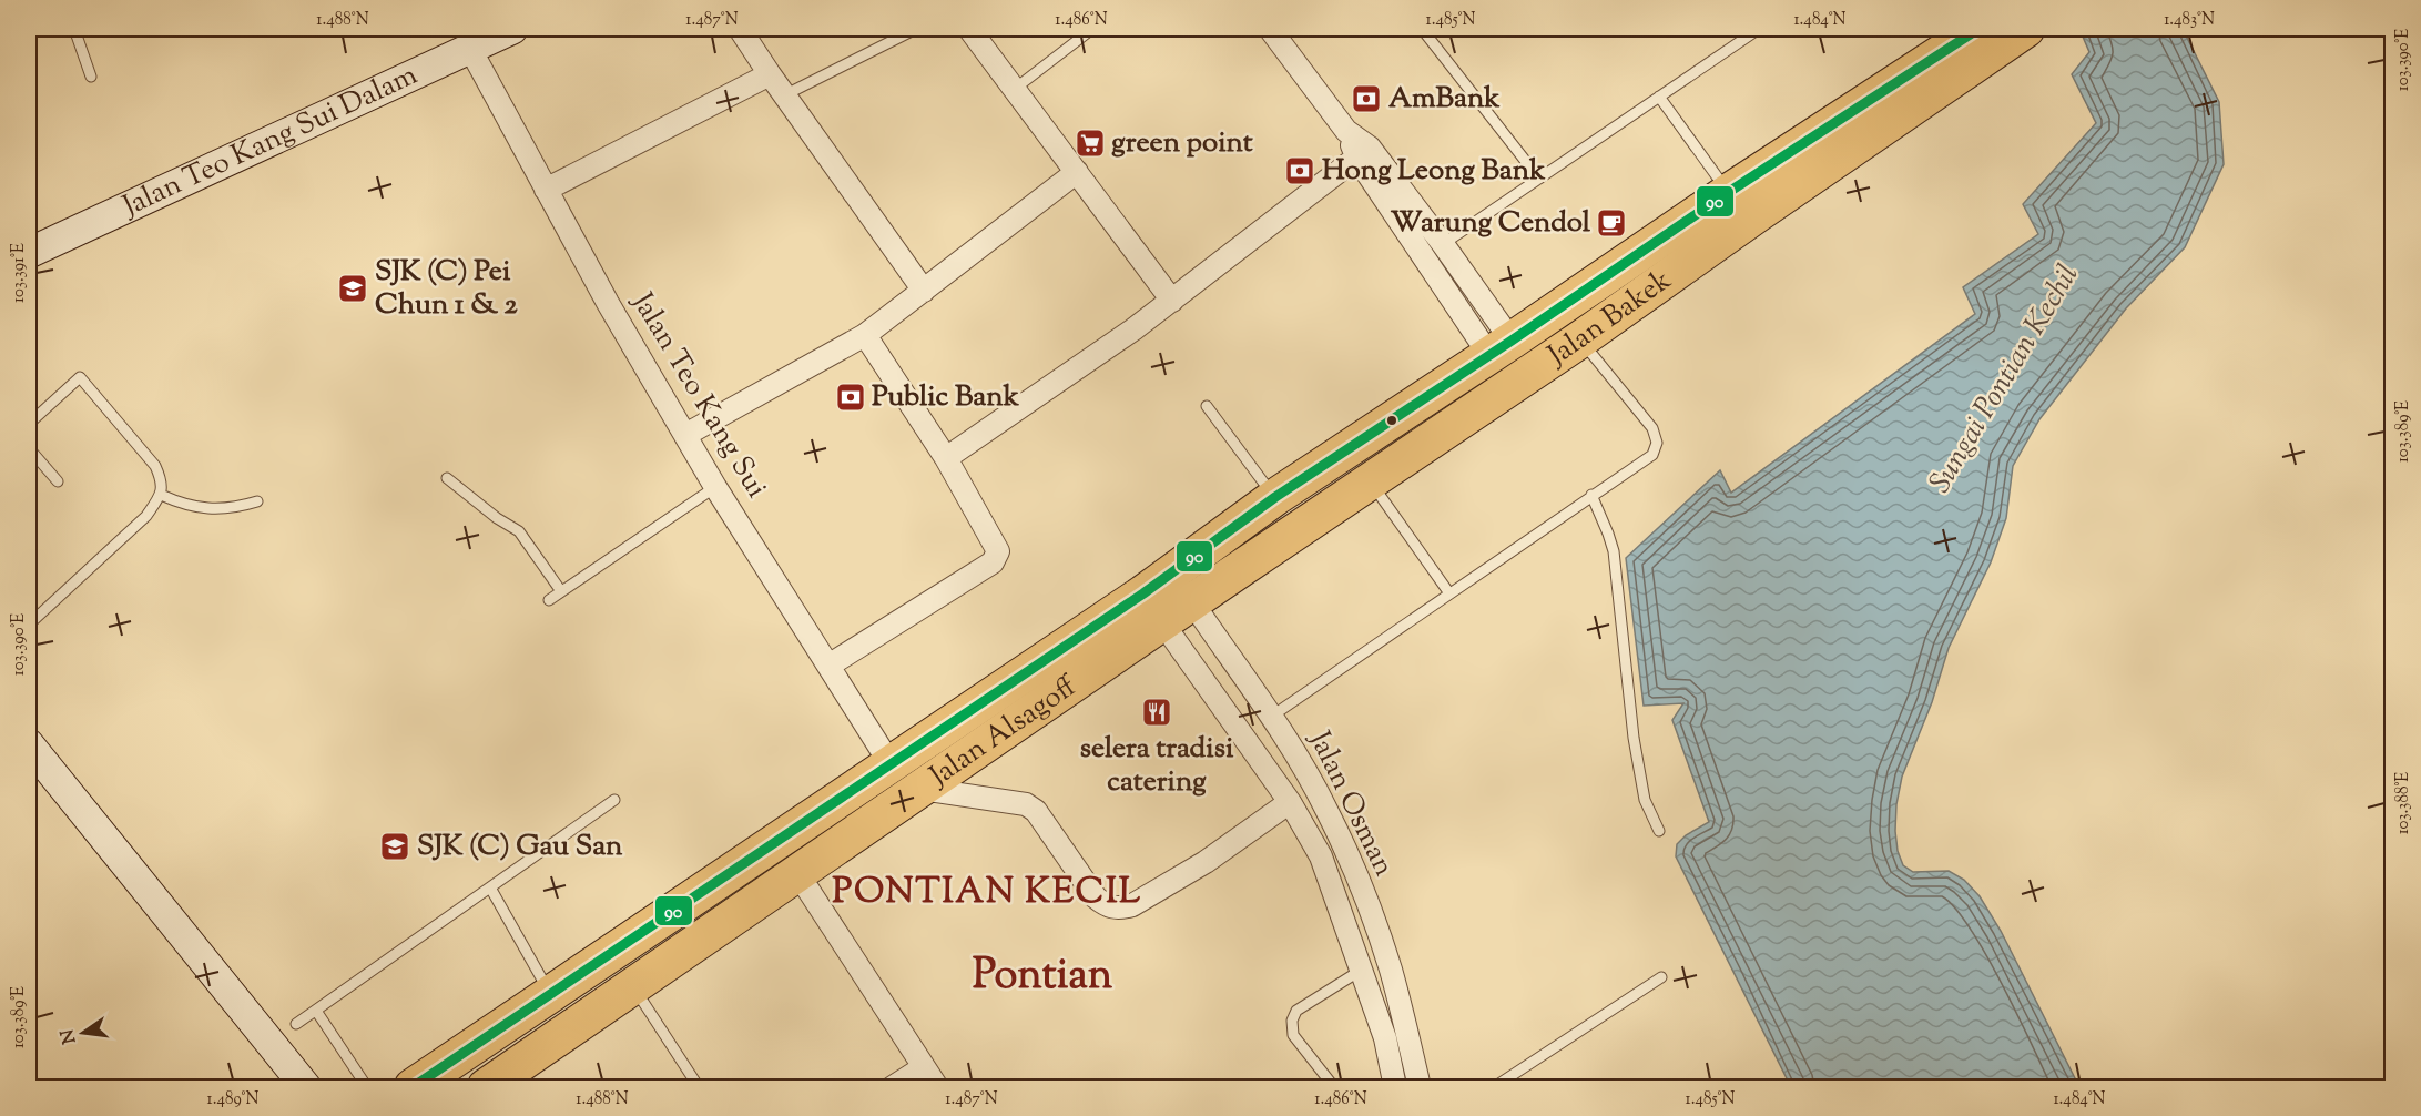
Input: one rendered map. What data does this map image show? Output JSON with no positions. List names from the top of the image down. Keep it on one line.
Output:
{"streets":{"highway":["Jalan Bakek","Jalan Alsagoff"],"street":["Jalan Teo Kang Sui Dalam","Jalan Teo Kang Sui","Jalan Osman"]},"crossings":[["Jalan Teo Kang Sui Dalam","Jalan Teo Kang Sui"],["Jalan Bakek","Jalan Alsagoff"],["Jalan Bakek","Jalan Osman"],["Jalan Teo Kang Sui","Jalan Alsagoff"],["Jalan Alsagoff","Jalan Osman"]],"districts":["PONTIAN KECIL","Pontian"],"water":["Sungai Pontian Kechil"],"places":{"bank":["AmBank","Hong Leong Bank","Public Bank"],"supermarket":["green point"],"cafe":["Warung Cendol"],"school or university":["SJK (C) Pei Chun 1 & 2","SJK (C) Gau San"],"restaurant":["selera tradisi catering"]},"lines":["transit line 90"],"north":"left","coordinates":["1.488°N","1.487°N","1.486°N","1.485°N","1.484°N","1.483°N","103.390°E","103.391°E","103.389°E","103.388°E","1.489°N"]}
